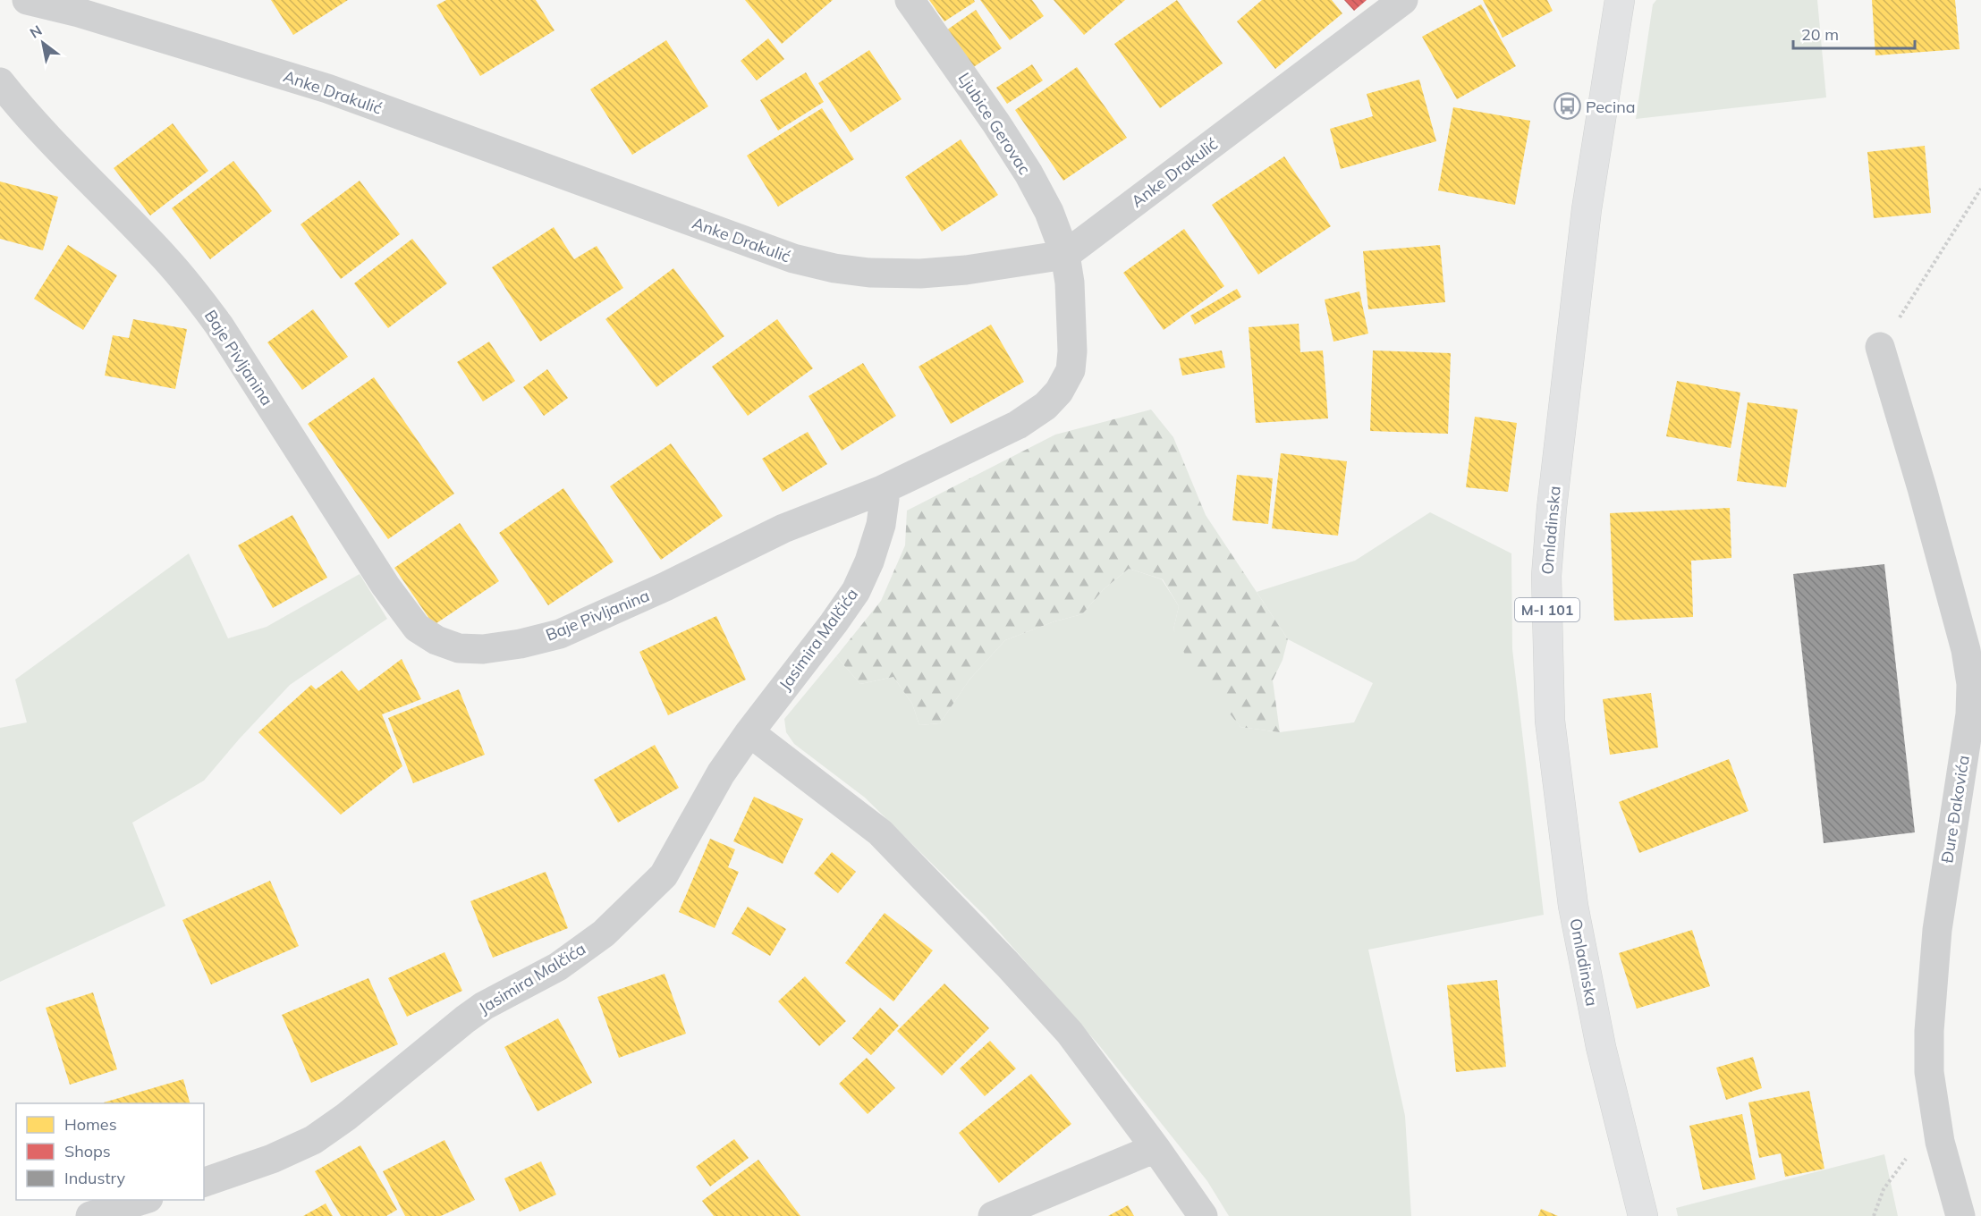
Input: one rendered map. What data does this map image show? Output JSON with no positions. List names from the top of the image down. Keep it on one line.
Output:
{"streets":{"main road":["Omladinska","M-I 101"],"street":["Anke Drakulić","Ljubice Gerovac","Baje Pivljanina","Jasimira Malčića","Đure Đakovića"]},"crossings":[["Anke Drakulić","Ljubice Gerovac"],["Anke Drakulić","Baje Pivljanina"],["Ljubice Gerovac","Baje Pivljanina"],["Baje Pivljanina","Jasimira Malčića"]],"places":{"bus stop":["Pecina"]},"legend":["Homes","Shops","Industry"],"scale_bar":"20 m","north":"top left"}
